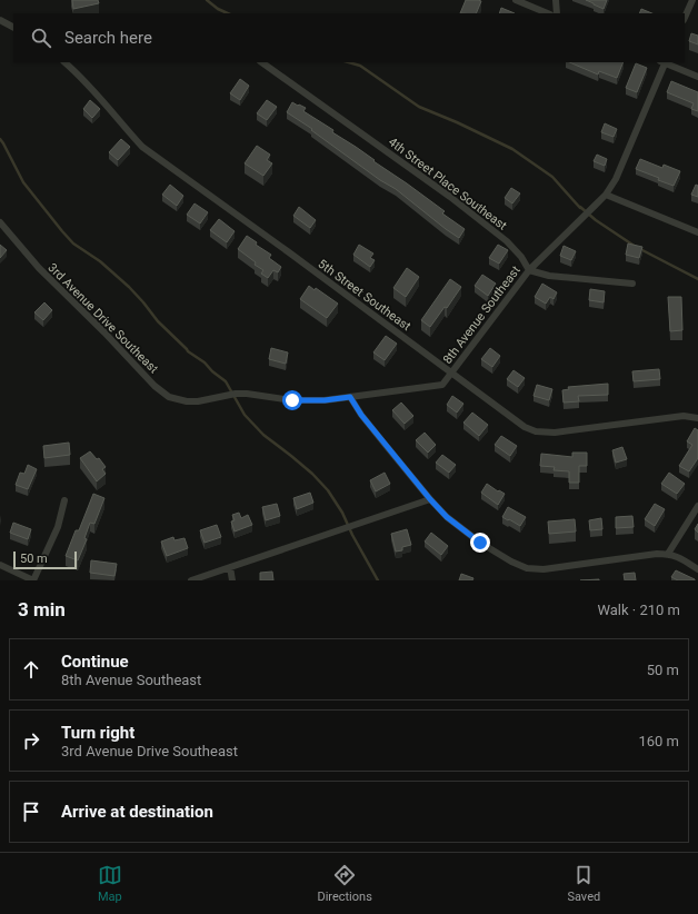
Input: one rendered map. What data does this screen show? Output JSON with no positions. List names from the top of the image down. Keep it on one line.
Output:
{"streets":{"street":["4th Street Place Southeast","5th Street Southeast","8th Avenue Southeast","3rd Avenue Drive Southeast"]},"crossings":[["4th Street Place Southeast","8th Avenue Southeast"],["5th Street Southeast","8th Avenue Southeast"],["8th Avenue Southeast","3rd Avenue Drive Southeast"]],"scale_bar":"50 m","page":{"search":"Search here","scale":"50 m","heading":["3 min","Walk · 210 m"],"list":[["Continue","8th Avenue Southeast","50 m"],["Turn right","3rd Avenue Drive Southeast","160 m"],"Arrive at destination"],"nav":["Map","Directions","Saved"]}}
